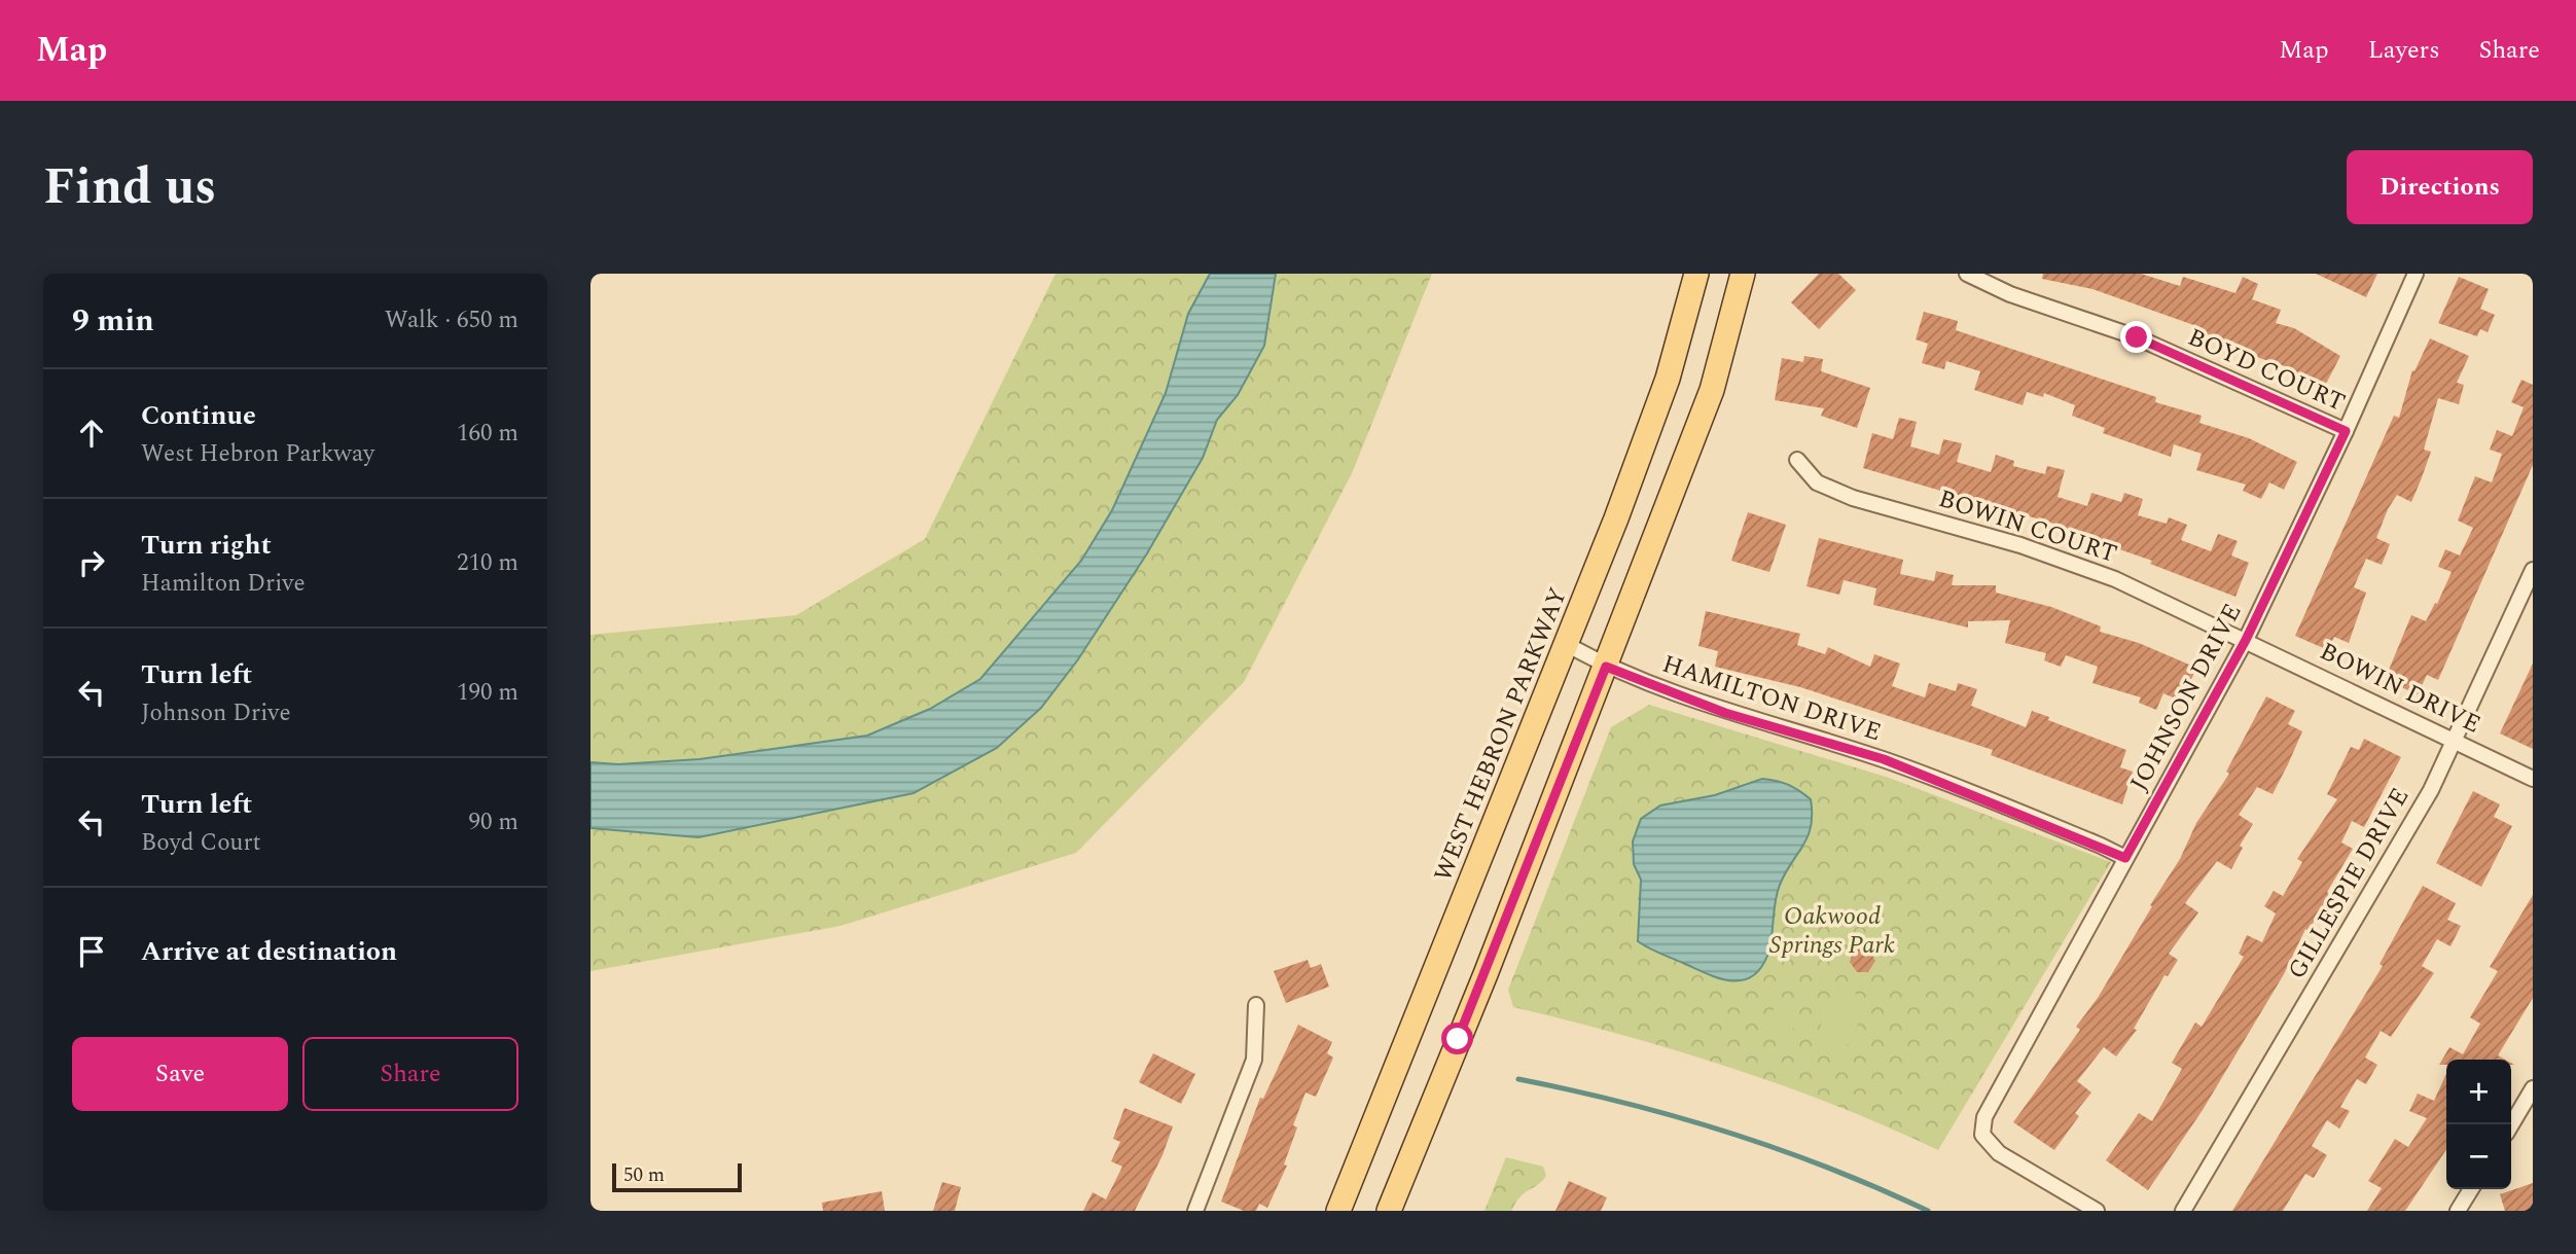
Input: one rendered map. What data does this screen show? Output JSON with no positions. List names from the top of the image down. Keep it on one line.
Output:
{"streets":{"main road":["WEST HEBRON PARKWAY"],"street":["BOYD COURT","BOWIN COURT","BOWIN DRIVE","JOHNSON DRIVE","HAMILTON DRIVE","GILLESPIE DRIVE"]},"crossings":[["BOYD COURT","JOHNSON DRIVE"],["BOWIN COURT","BOWIN DRIVE"],["BOWIN COURT","JOHNSON DRIVE"],["BOWIN DRIVE","JOHNSON DRIVE"],["BOWIN DRIVE","GILLESPIE DRIVE"],["JOHNSON DRIVE","HAMILTON DRIVE"],["HAMILTON DRIVE","WEST HEBRON PARKWAY"]],"parks":["Oakwood Springs Park"],"scale_bar":"50 m","page":{"header":"Map","nav":["Map","Layers","Share"],"title":"Find us","buttons":["Directions",["Save","Share"]],"heading":["9 min","Walk · 650 m"],"list":[["Continue","West Hebron Parkway","160 m"],["Turn right","Hamilton Drive","210 m"],["Turn left","Johnson Drive","190 m"],["Turn left","Boyd Court","90 m"],"Arrive at destination"],"map_buttons":["+","−"],"scale":"50 m"}}
